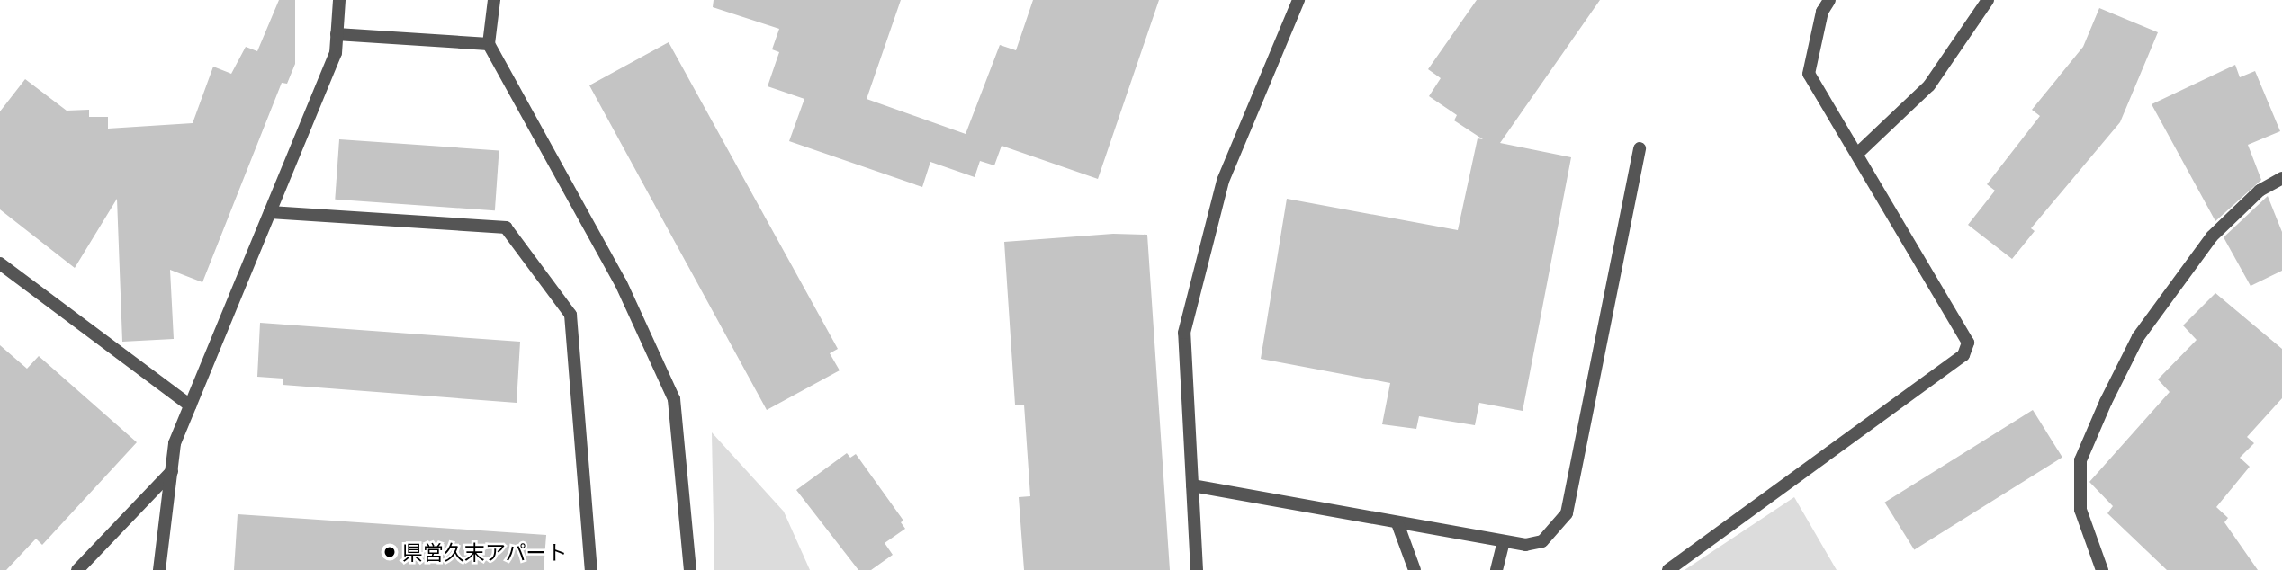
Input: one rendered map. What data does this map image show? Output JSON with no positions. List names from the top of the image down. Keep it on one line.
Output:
{"places":["県営久末アパート"]}
